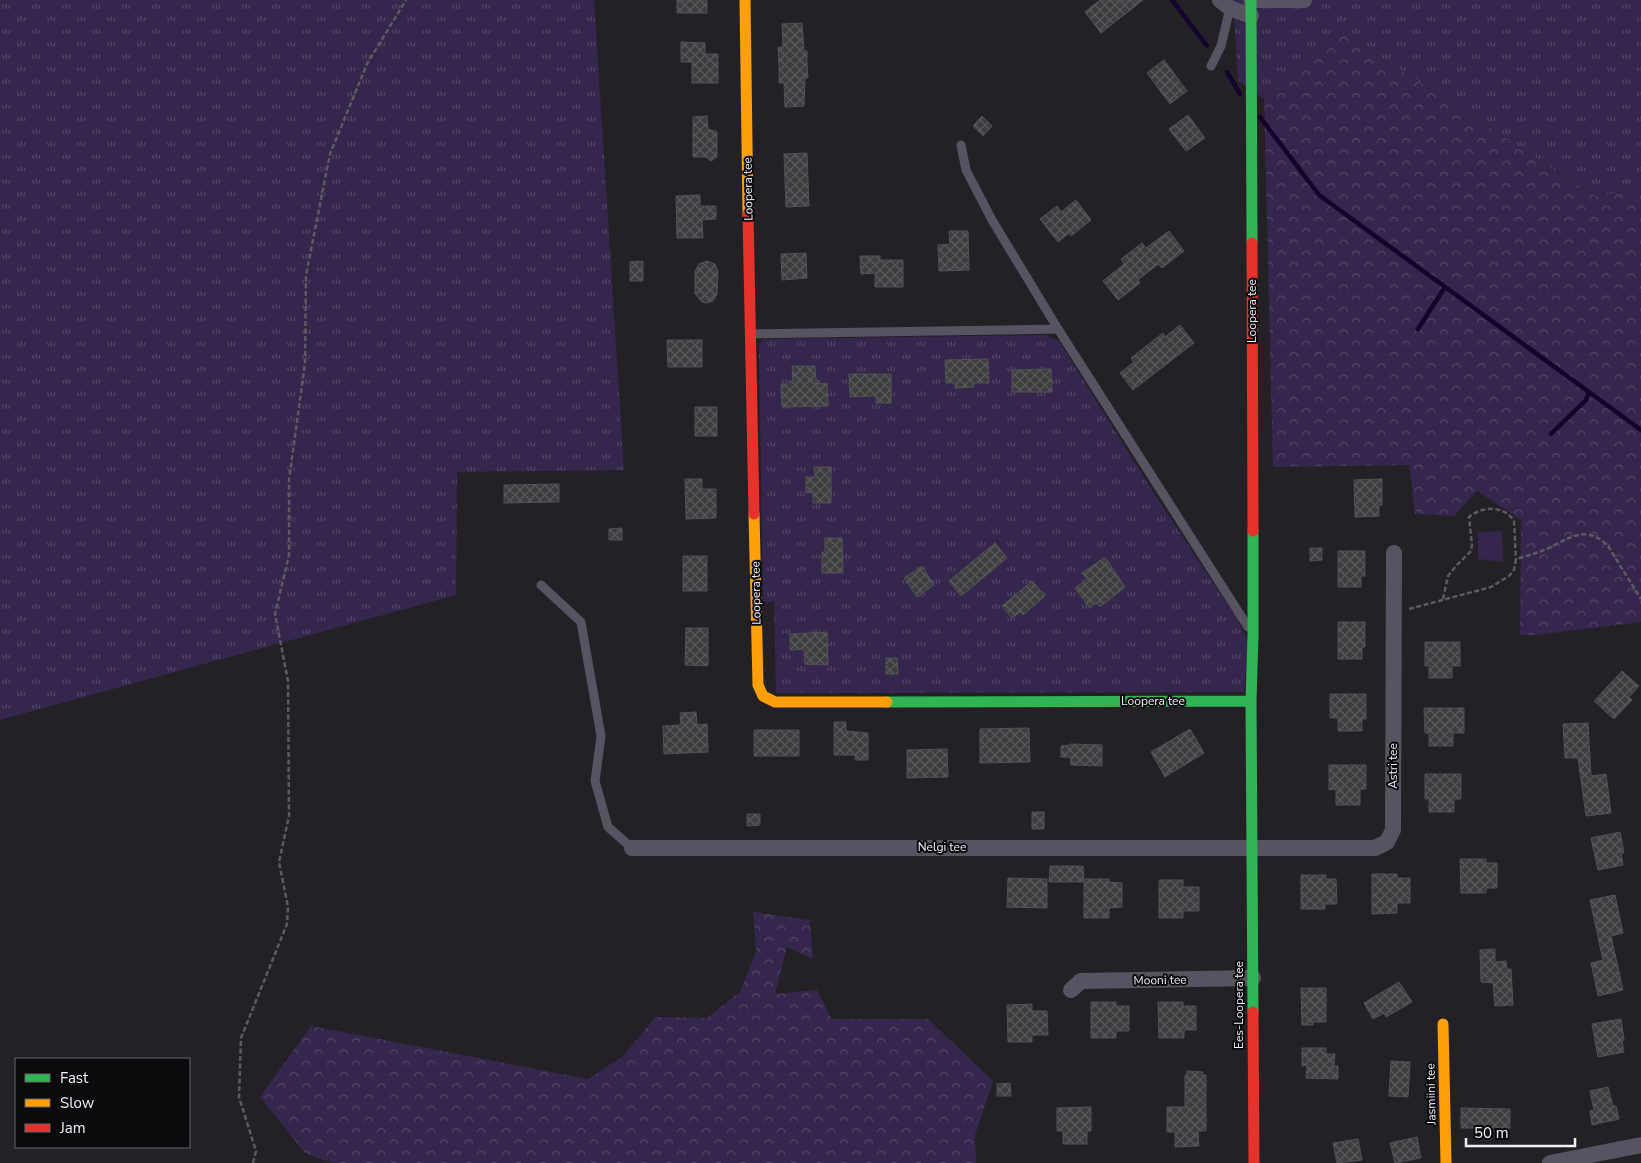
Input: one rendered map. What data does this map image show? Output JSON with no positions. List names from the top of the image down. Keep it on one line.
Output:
{"streets":{"street":["Loopera tee","Astri tee","Nelgi tee","Mooni tee","Ees-Loopera tee","Jasmiini tee"]},"crossings":[["Loopera tee","Astri tee"],["Loopera tee","Nelgi tee"],["Loopera tee","Ees-Loopera tee"],["Astri tee","Nelgi tee"],["Astri tee","Ees-Loopera tee"],["Nelgi tee","Ees-Loopera tee"],["Mooni tee","Ees-Loopera tee"]],"legend":["Fast","Slow","Jam"],"scale_bar":"50 m"}
